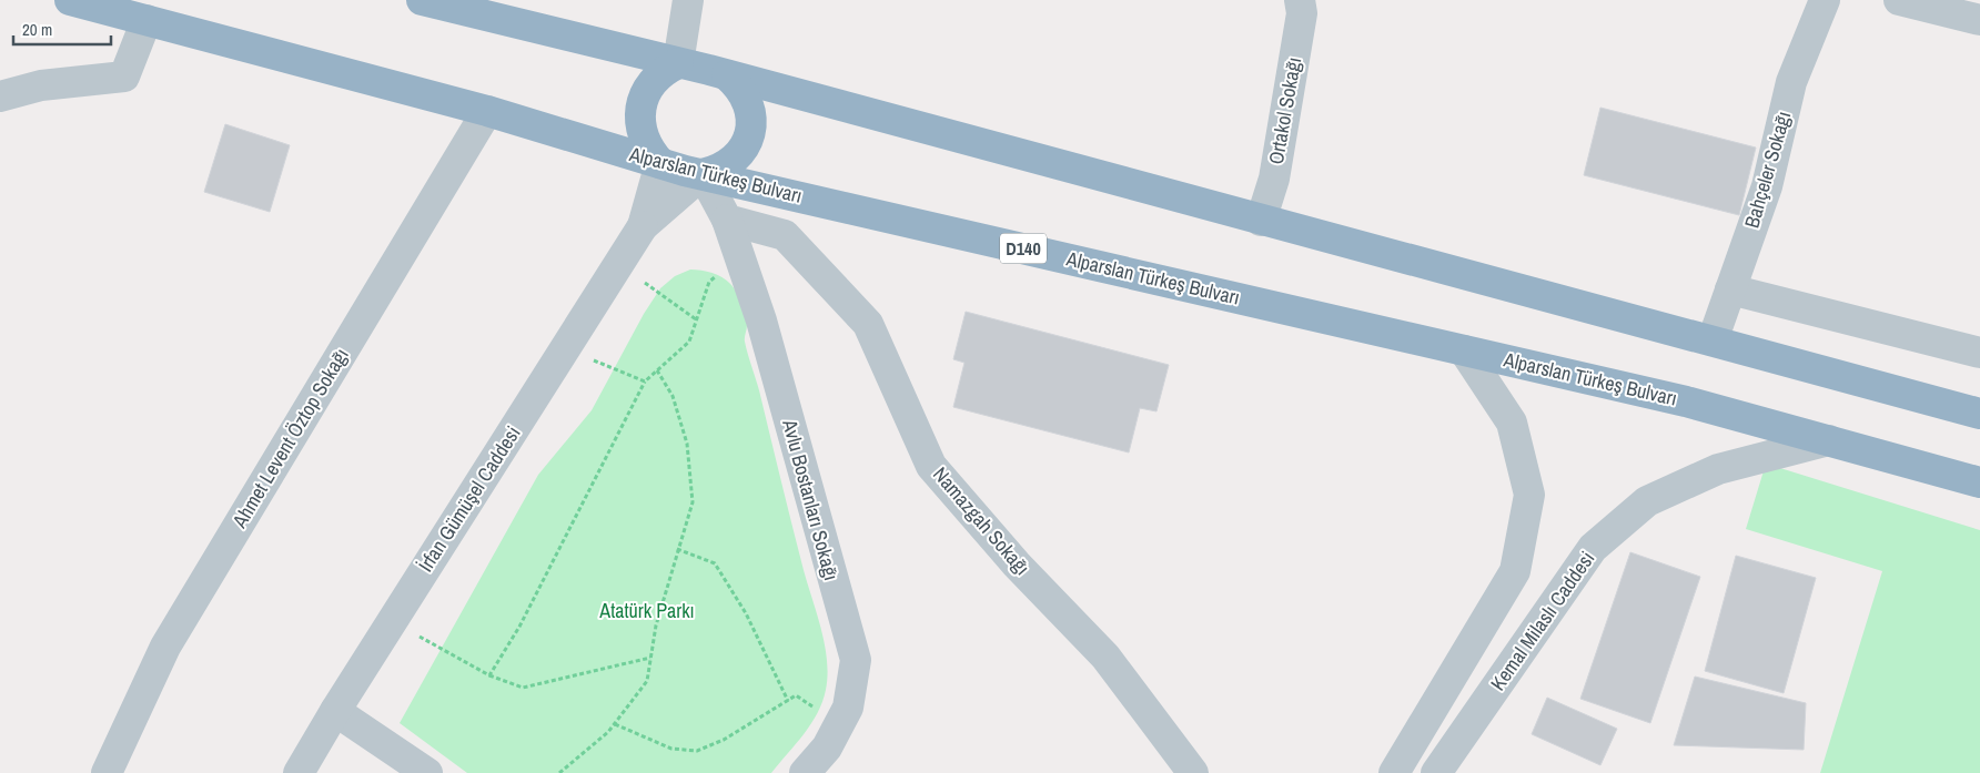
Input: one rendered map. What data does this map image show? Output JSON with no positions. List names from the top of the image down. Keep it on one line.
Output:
{"streets":{"highway":["Alparslan Türkeş Bulvarı","D140"],"street":["Ortakol Sokağı","Bahçeler Sokağı","Ahmet Levent Öztop Sokağı","İrfan Gümüşel Caddesi","Avlu Bostanları Sokağı","Namazgah Sokağı","Kemal Milaslı Caddesi"]},"crossings":[["Alparslan Türkeş Bulvarı","Ahmet Levent Öztop Sokağı"],["Alparslan Türkeş Bulvarı","İrfan Gümüşel Caddesi"],["Alparslan Türkeş Bulvarı","Kemal Milaslı Caddesi"],["Avlu Bostanları Sokağı","Namazgah Sokağı"]],"parks":["Atatürk Parkı"],"scale_bar":"20 m"}
